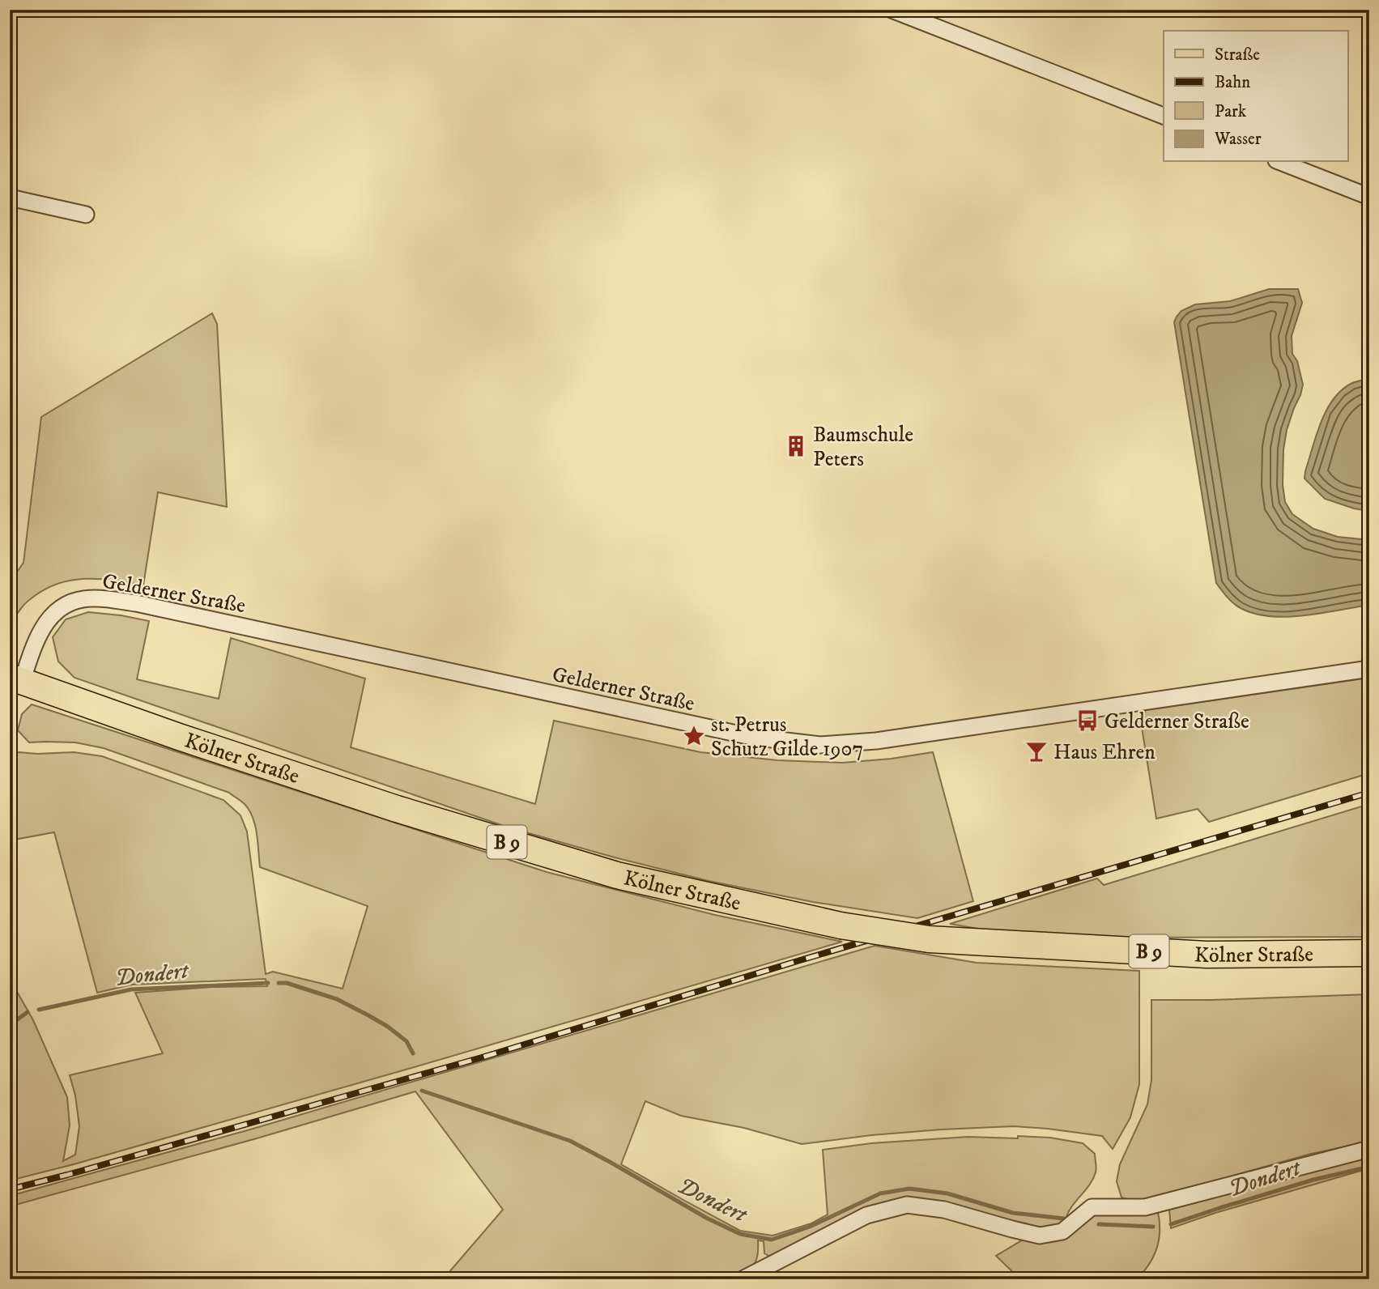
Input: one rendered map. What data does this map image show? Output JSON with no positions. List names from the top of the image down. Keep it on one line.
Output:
{"streets":{"main road":["Kölner Straße","B 9"],"street":["Gelderner Straße"]},"crossings":[["Gelderner Straße","Kölner Straße"]],"water":["Dondert"],"places":{"building":["Baumschule Peters"],"bus stop":["Gelderner Straße"],"place":["st. Petrus Schutz Gilde 1907"],"bar":["Haus Ehren"]},"legend":["Straße","Bahn","Park","Wasser"]}
